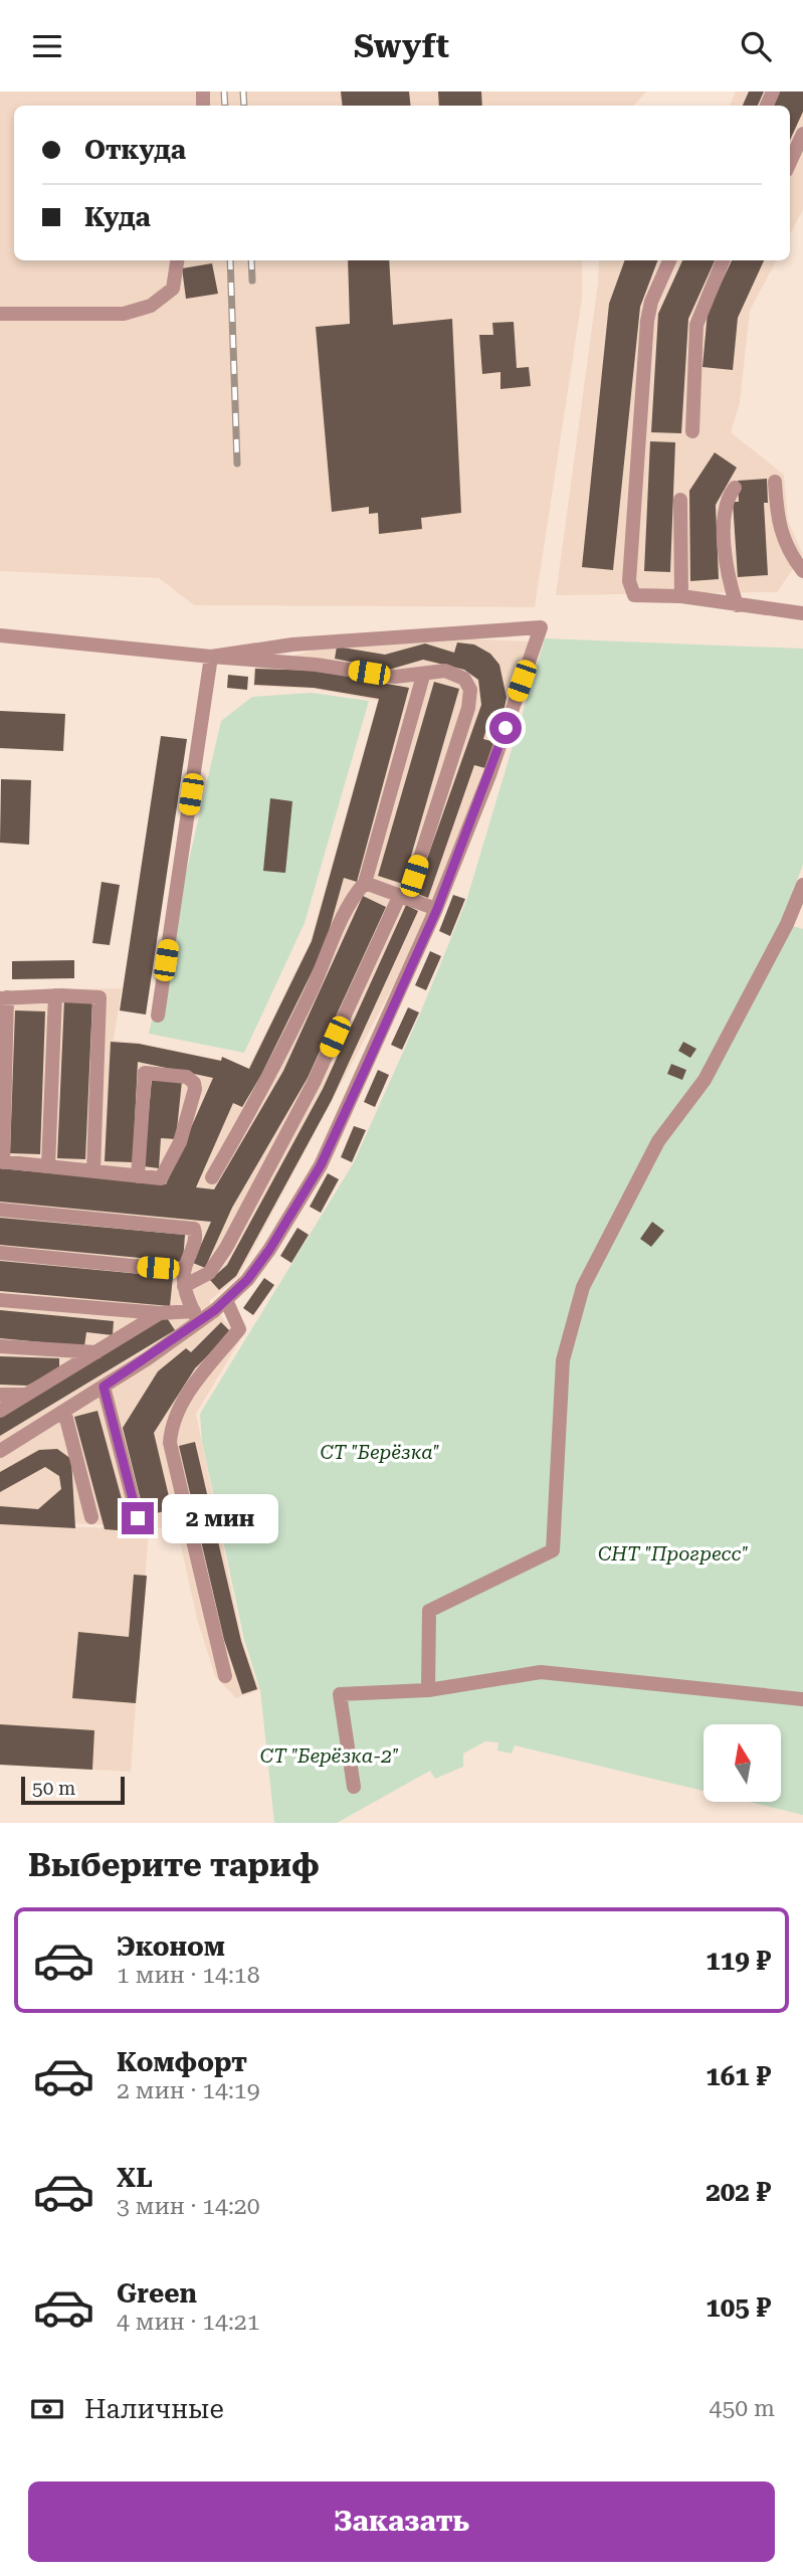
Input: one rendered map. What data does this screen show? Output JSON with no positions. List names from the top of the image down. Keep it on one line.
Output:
{"parks":["СТ \"Берёзка\"","СНТ \"Прогресс\"","СТ \"Берёзка-2\""],"scale_bar":"50 m","north":"top","page":{"header":"Swyft","banner":["Откуда","Куда"],"bubble":"2 мин","scale":"50 m","heading":"Выберите тариф","list":[{"name":"Эконом","note":"1 мин · 14:18","value":"119 ₽"},{"name":"Комфорт","note":"2 мин · 14:19","value":"161 ₽"},{"name":"XL","note":"3 мин · 14:20","value":"202 ₽"},{"name":"Green","note":"4 мин · 14:21","value":"105 ₽"}],"pay":["Наличные","450 m"],"buttons":"Заказать"}}
